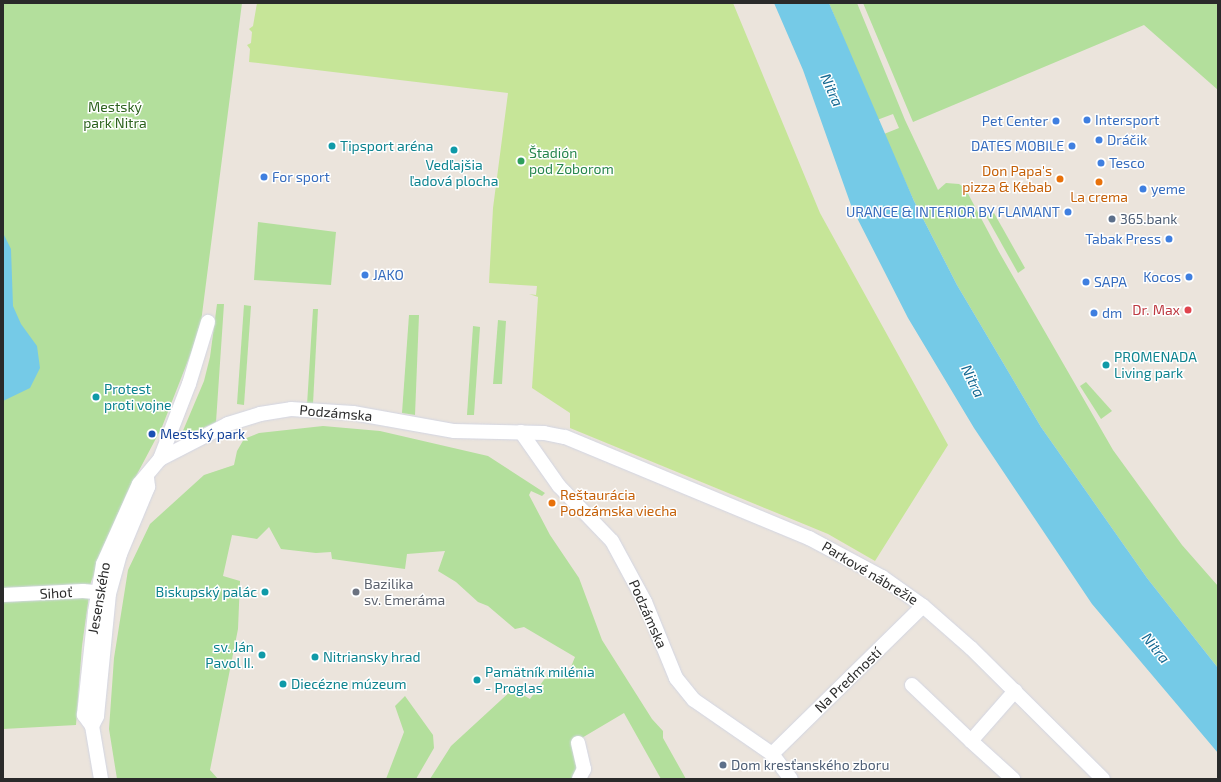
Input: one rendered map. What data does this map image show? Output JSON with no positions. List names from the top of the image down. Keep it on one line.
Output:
{"streets":{"street":["Podzámska","Parkové nábrežie","Sihoť","Jesenského","Na Predmostí"]},"crossings":[["Podzámska","Parkové nábrežie"],["Podzámska","Jesenského"],["Podzámska","Na Predmostí"],["Parkové nábrežie","Na Predmostí"],["Sihoť","Jesenského"]],"water":["Nitra"],"parks":["Mestský park Nitra"],"places":["Intersport","Pet Center","Dráčik","Tipsport aréna","DATES MOBILE","Vedľajšia ľadová plocha","Štadión pod Zoborom","Tesco","For sport","Don Papa's pizza & Kebab","La crema","yeme","URANCE & INTERIOR BY FLAMANT","365.bank","Tabak Press","JAKO","Kocos","SAPA","Dr. Max","dm","PROMENADA Living park","Protest proti vojne","Mestský park","Reštaurácia Podzámska viecha","Biskupský palác","Bazilika sv. Emeráma","sv. Ján Pavol II.","Nitriansky hrad","Pamätník milénia - Proglas","Diecézne múzeum","Dom kresťanského zboru"]}
